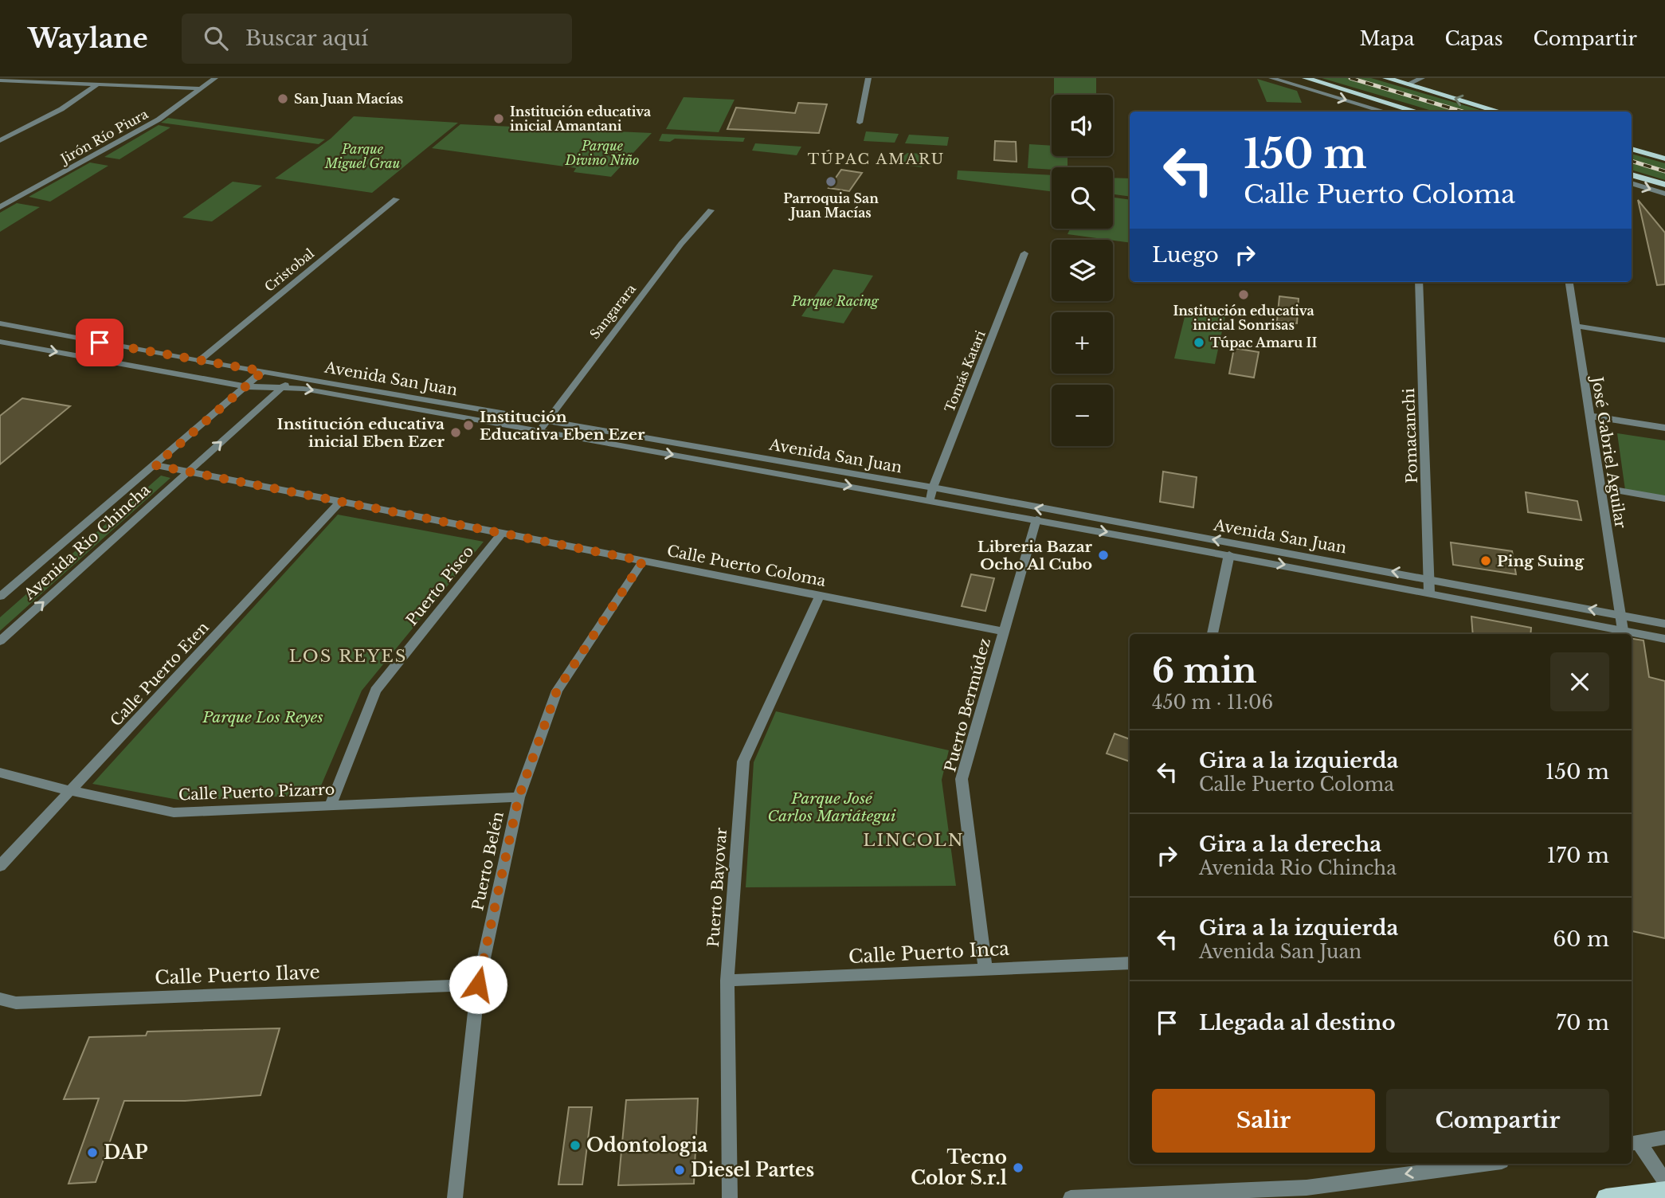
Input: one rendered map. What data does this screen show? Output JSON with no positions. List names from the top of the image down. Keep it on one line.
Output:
{"streets":{"street":["Jirón Río Piura","Cristobal","Sangarara","Tomás Katari","Avenida San Juan","Pomacanchi","José Gabriel Aguilar","Avenida Rio Chincha","Calle Puerto Coloma","Puerto Pisco","Calle Puerto Eten","Puerto Bermúdez","Calle Puerto Pizarro","Puerto Belén","Puerto Bayovar","Calle Puerto Inca","Calle Puerto Ilave"]},"crossings":[["Cristobal","Avenida San Juan"],["Sangarara","Avenida San Juan"],["Tomás Katari","Avenida San Juan"],["Avenida San Juan","Pomacanchi"],["Avenida San Juan","José Gabriel Aguilar"],["Avenida San Juan","Avenida Rio Chincha"],["Avenida San Juan","Puerto Bermúdez"],["Avenida Rio Chincha","Calle Puerto Coloma"],["Calle Puerto Coloma","Puerto Pisco"],["Calle Puerto Coloma","Calle Puerto Eten"],["Calle Puerto Coloma","Puerto Bermúdez"],["Calle Puerto Coloma","Puerto Belén"],["Calle Puerto Coloma","Puerto Bayovar"],["Puerto Pisco","Calle Puerto Pizarro"],["Calle Puerto Eten","Calle Puerto Pizarro"],["Puerto Bermúdez","Calle Puerto Inca"],["Calle Puerto Pizarro","Puerto Belén"],["Puerto Belén","Calle Puerto Ilave"],["Puerto Bayovar","Calle Puerto Inca"]],"districts":["TÚPAC AMARU","LOS REYES","LINCOLN"],"parks":["Parque Divino Niño","Parque Miguel Grau","Parque Racing","Parque Los Reyes","Parque José Carlos Mariátegui"],"places":["San Juan Macías","Institución educativa inicial Amantani","Parroquia San Juan Macías","Institución educativa inicial Sonrisas","Túpac Amaru II","Institución Educativa Eben Ezer","Institución educativa inicial Eben Ezer","Libreria Bazar Ocho Al Cubo","Ping Suing","Odontologia","DAP","Tecno Color S.r.l","Diesel Partes"],"page":{"header":"Waylane","search":"Buscar aquí","nav":["Mapa","Capas","Compartir"],"map_buttons":["+","−"],"turn":["150 m","Calle Puerto Coloma"],"then":"Luego","heading":["6 min","450 m · 11:06"],"list":[{"name":"Gira a la izquierda","note":"Calle Puerto Coloma","value":"150 m"},{"name":"Gira a la derecha","note":"Avenida Rio Chincha","value":"170 m"},{"name":"Gira a la izquierda","note":"Avenida San Juan","value":"60 m"},{"name":"Llegada al destino","value":"70 m"}],"buttons":["Salir","Compartir"]}}
